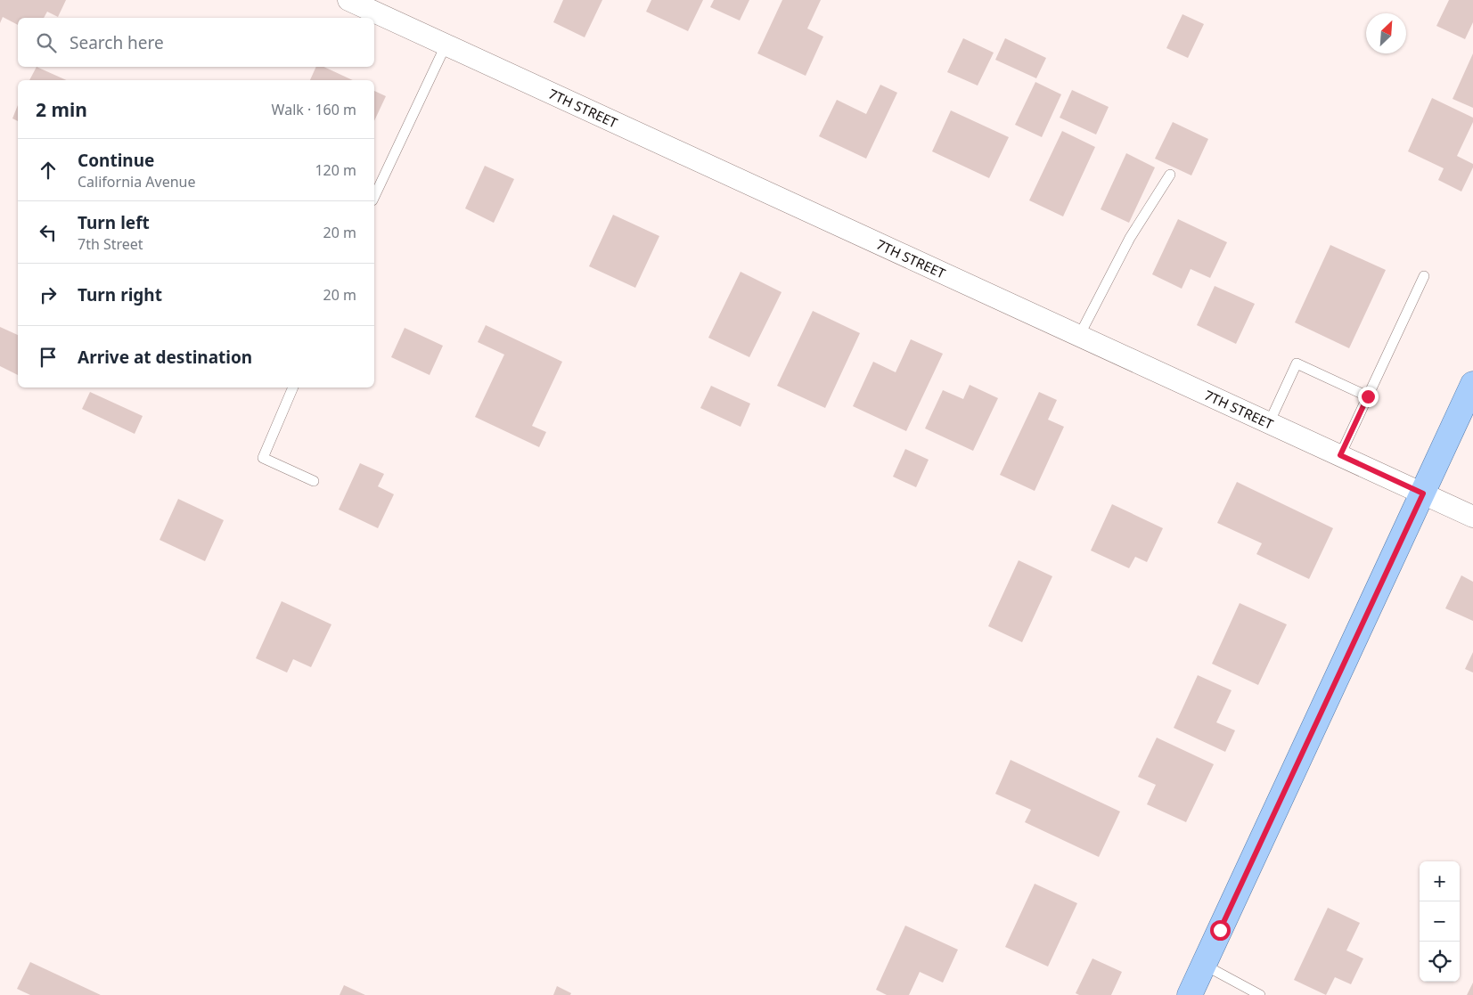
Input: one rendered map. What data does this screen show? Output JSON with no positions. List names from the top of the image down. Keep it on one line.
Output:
{"streets":{"street":["7TH STREET"]},"north":"top right","page":{"search":"Search here","heading":["2 min","Walk · 160 m"],"list":[["Continue","California Avenue","120 m"],["Turn left","7th Street","20 m"],["Turn right","20 m"],"Arrive at destination"],"map_buttons":["+","−"]}}
